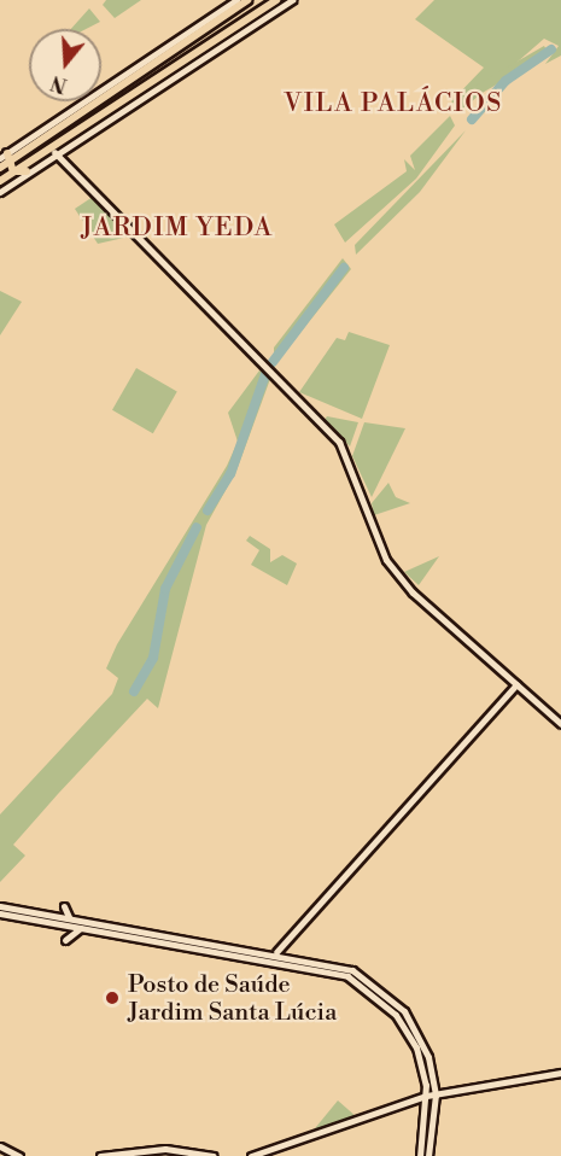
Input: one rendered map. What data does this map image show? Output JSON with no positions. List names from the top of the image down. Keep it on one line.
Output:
{"districts":["VILA PALÁCIOS","JARDIM YEDA"],"places":["Posto de Saúde Jardim Santa Lúcia"],"north":"bottom"}
